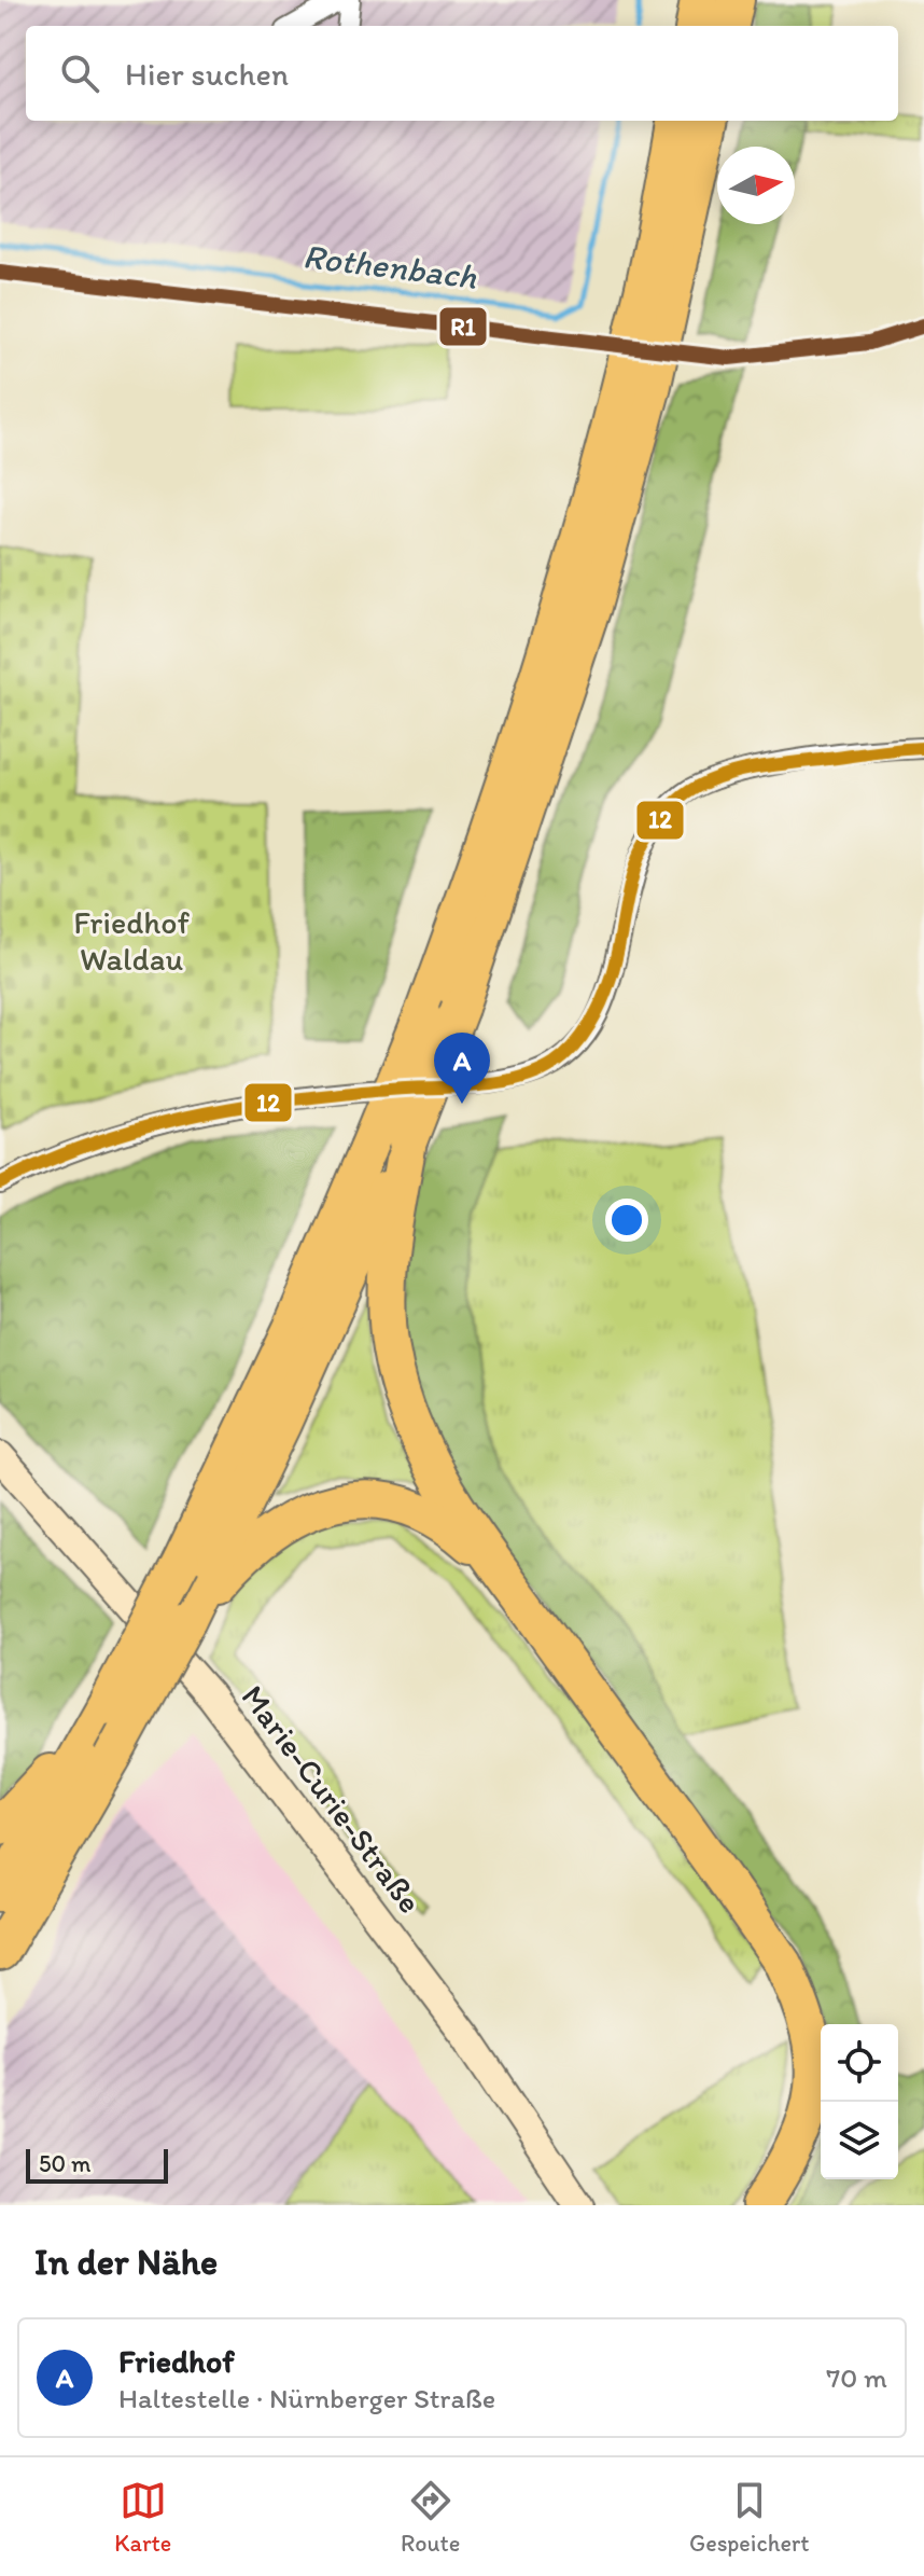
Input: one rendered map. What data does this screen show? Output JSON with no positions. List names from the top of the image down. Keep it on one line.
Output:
{"streets":{"main road":["Marie-Curie-Straße"]},"water":["Rothenbach"],"parks":["Friedhof Waldau"],"lines":["transit line R1","transit line 12"],"scale_bar":"50 m","north":"right","page":{"search":"Hier suchen","pins":"A","scale":"50 m","heading":"In der Nähe","list":[{"mark":"A","name":"Friedhof","note":"Haltestelle · Nürnberger Straße","value":"70 m"}],"nav":["Karte","Route","Gespeichert"]}}
